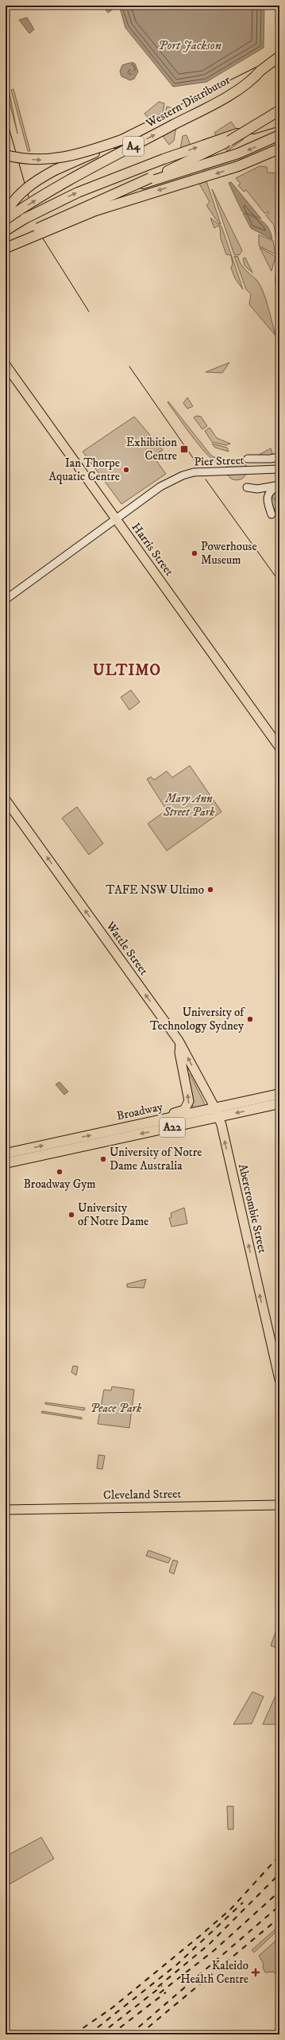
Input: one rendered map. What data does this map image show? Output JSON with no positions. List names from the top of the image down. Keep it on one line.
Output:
{"streets":{"highway":["Western Distributor","A4","Broadway","A22"],"main road":["Pier Street","Harris Street","Wattle Street","Abercrombie Street","Cleveland Street"]},"crossings":[["Pier Street","Harris Street"],["Wattle Street","Broadway"],["Wattle Street","Abercrombie Street"],["Broadway","Abercrombie Street"]],"one_way":["Wattle Street","Abercrombie Street"],"districts":["ULTIMO"],"water":["Port Jackson"],"parks":["Mary Ann Street Park","Peace Park"],"places":{"transit":["Exhibition Centre"],"other":["Ian Thorpe Aquatic Centre","Powerhouse Museum","TAFE NSW Ultimo","University of Technology Sydney","University of Notre Dame Australia","Broadway Gym","University of Notre Dame"],"health":["Kaleido Health Centre"]}}
